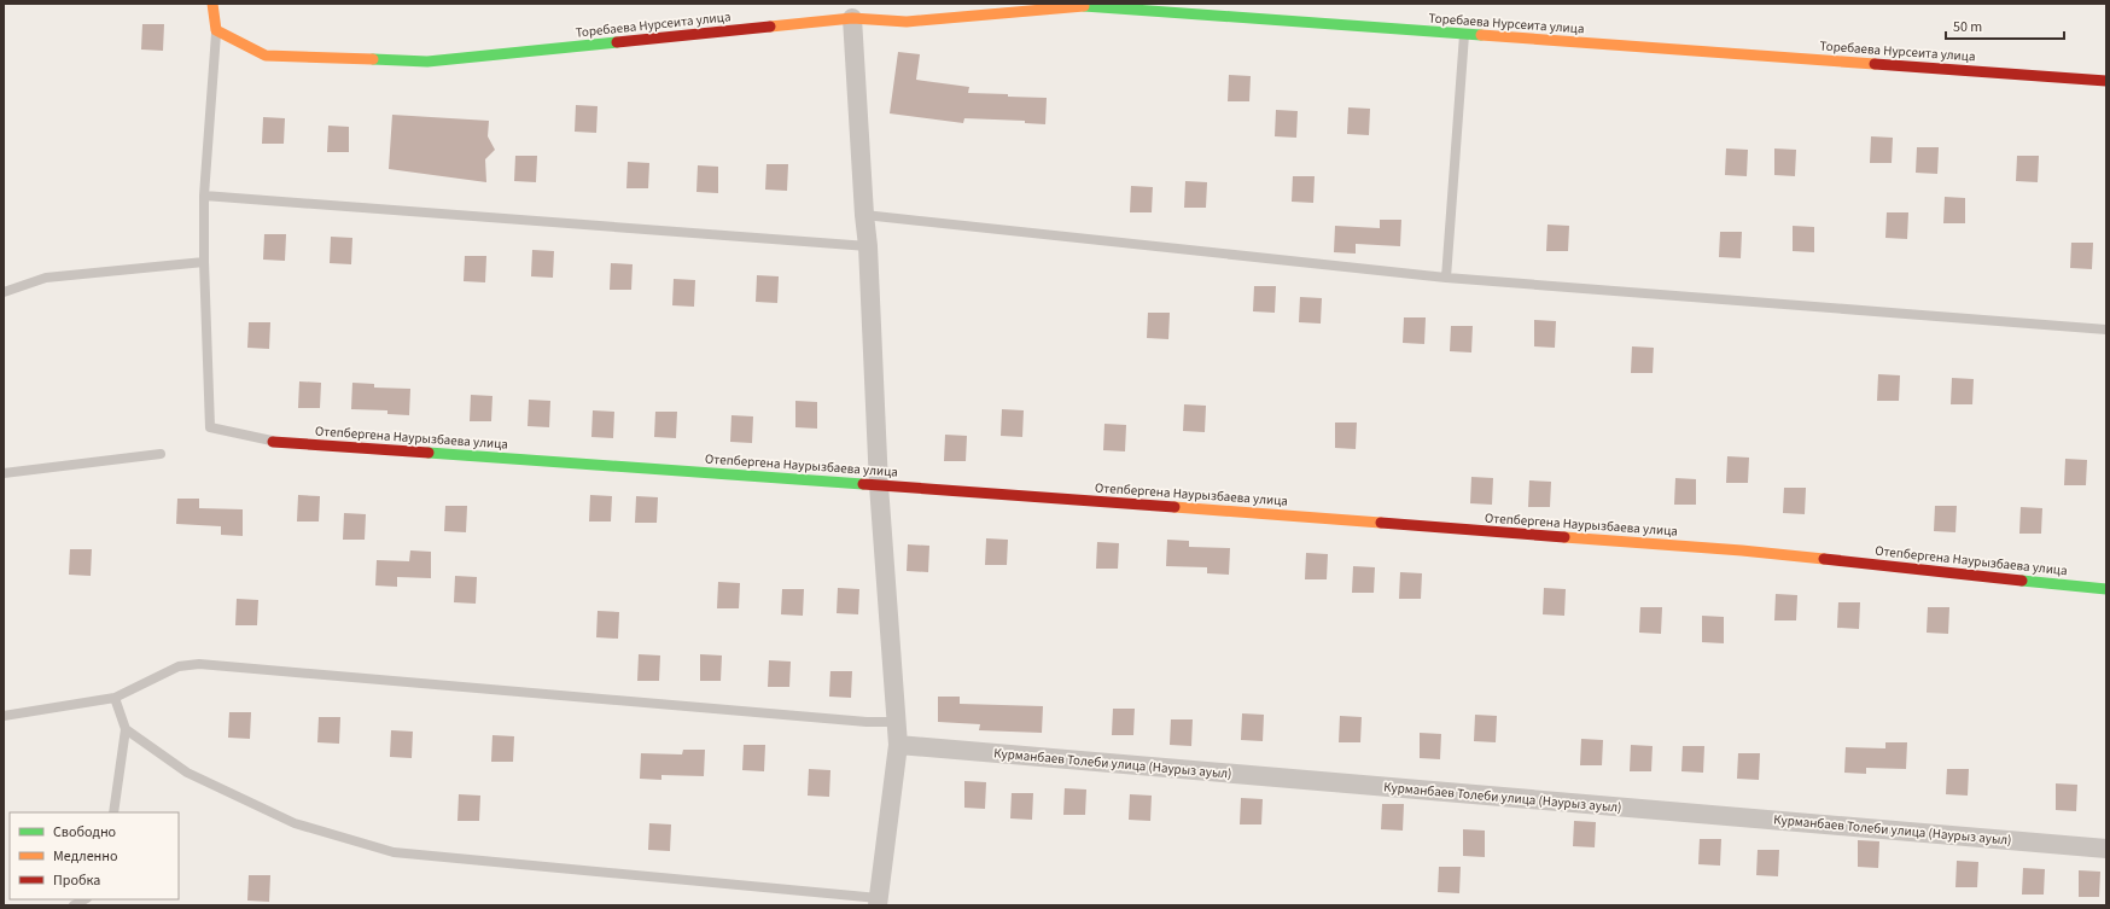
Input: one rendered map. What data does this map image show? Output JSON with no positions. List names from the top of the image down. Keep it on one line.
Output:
{"streets":{"street":["Торебаева Нурсеита улица","Отепбергена Наурызбаева улица","Курманбаев Толеби улица (Наурыз ауыл)"]},"legend":["Свободно","Медленно","Пробка"],"scale_bar":"50 m"}
